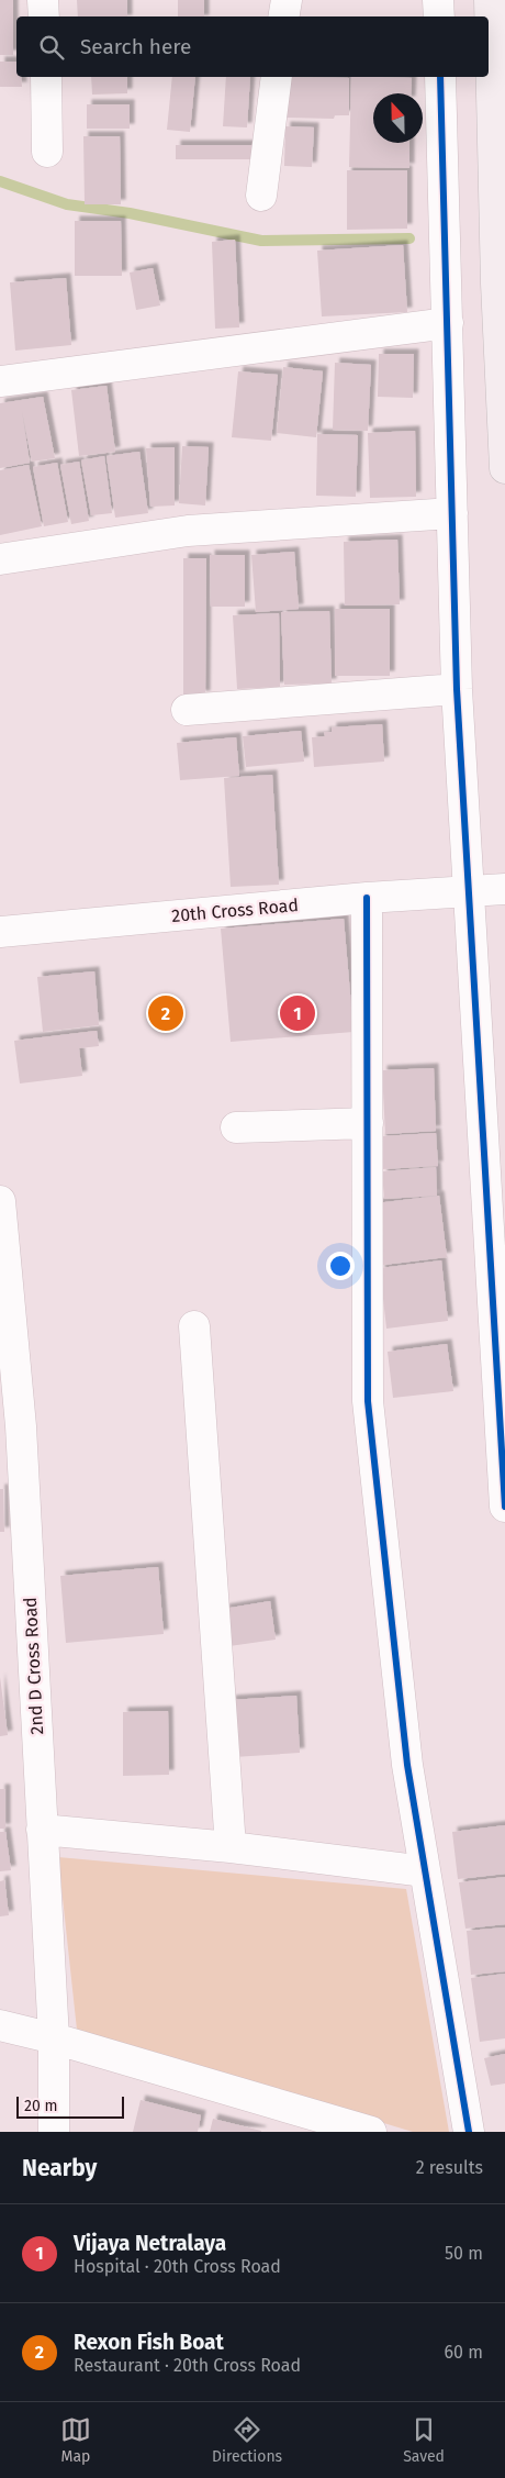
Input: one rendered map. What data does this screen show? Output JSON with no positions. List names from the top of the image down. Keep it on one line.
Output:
{"streets":{"street":["20th Cross Road","2nd D Cross Road"]},"scale_bar":"20 m","north":"top","page":{"search":"Search here","pins":["1","2"],"scale":"20 m","heading":["Nearby","2 results"],"list":[{"mark":"1","name":"Vijaya Netralaya","note":"Hospital · 20th Cross Road","value":"50 m"},{"mark":"2","name":"Rexon Fish Boat","note":"Restaurant · 20th Cross Road","value":"60 m"}],"nav":["Map","Directions","Saved"]}}
